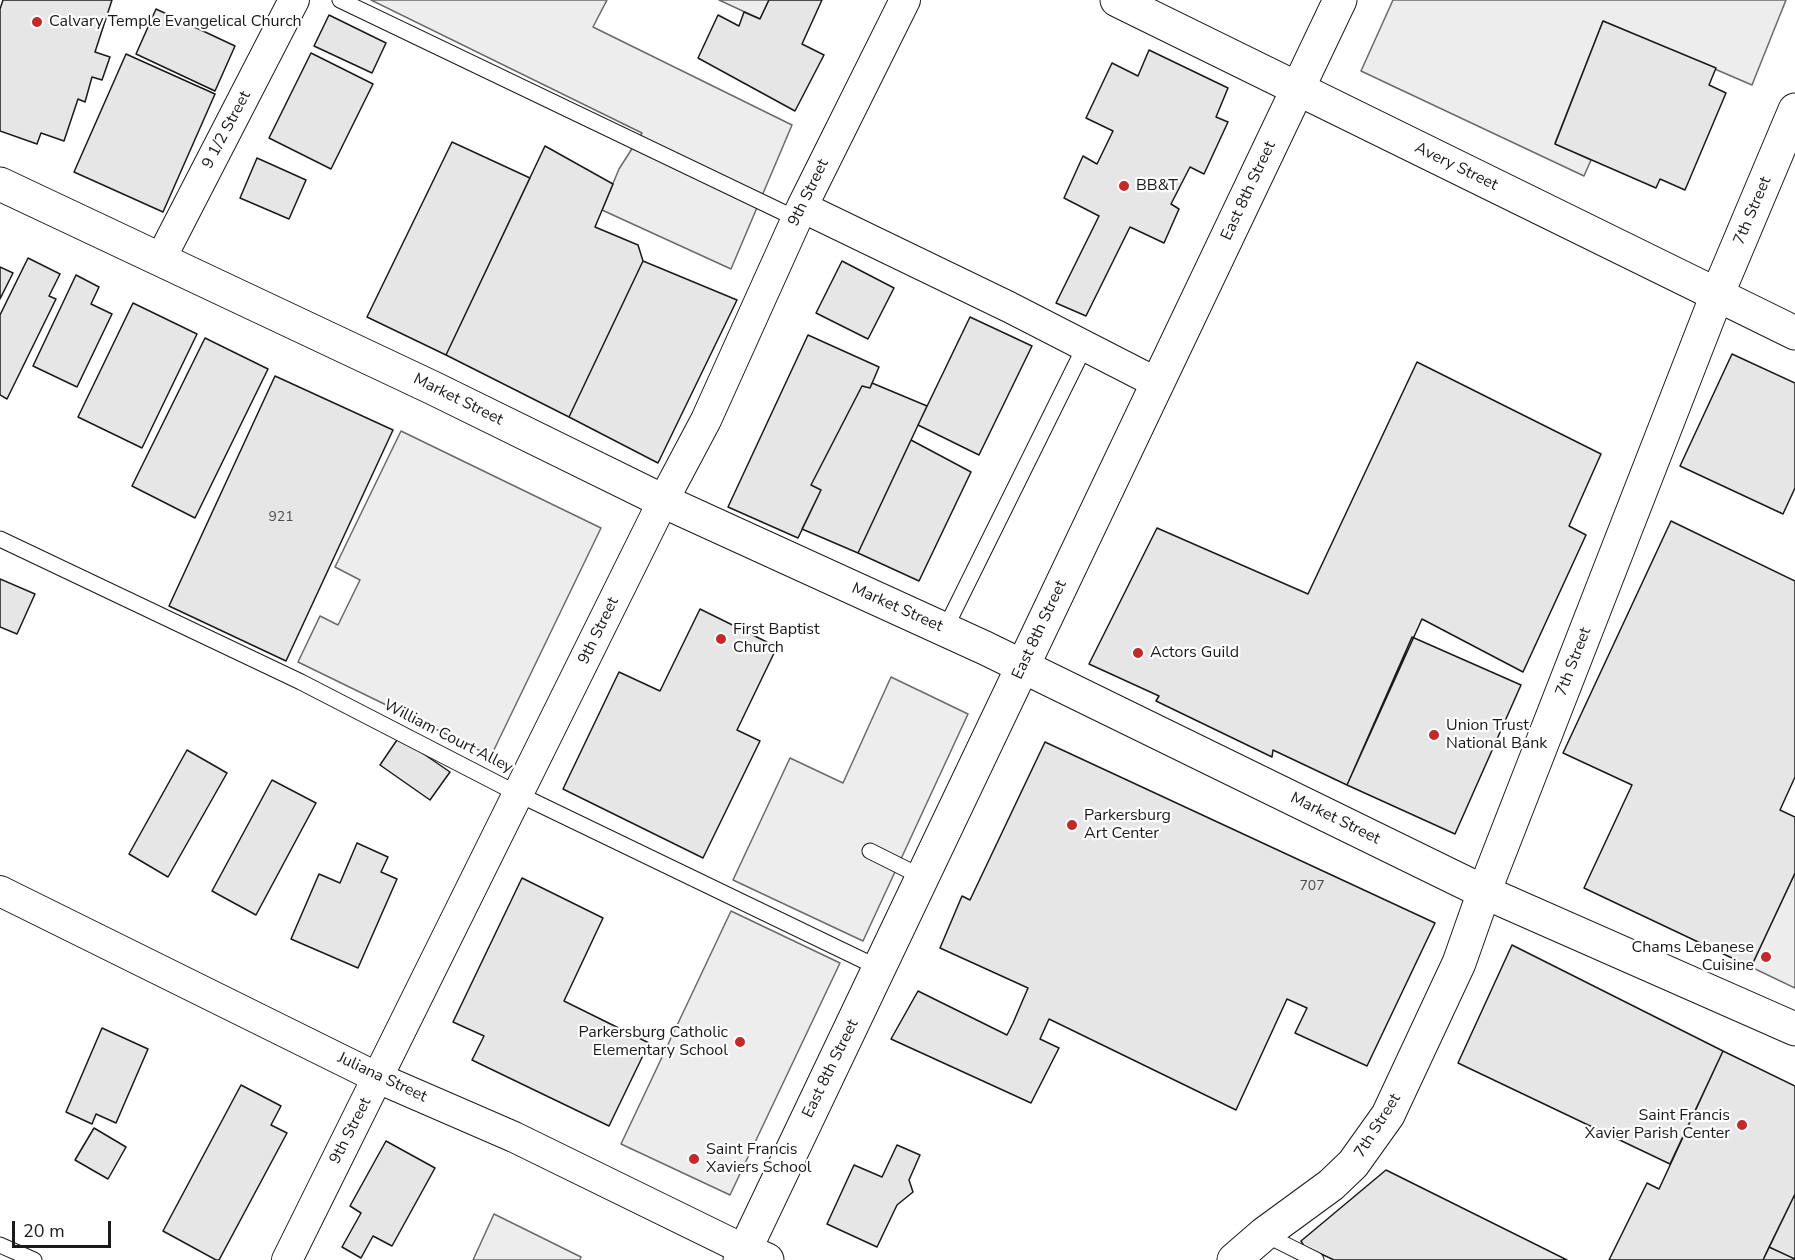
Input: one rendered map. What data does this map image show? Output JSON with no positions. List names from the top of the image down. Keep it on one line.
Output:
{"streets":{"street":["9 1/2 Street","Avery Street","East 8th Street","9th Street","7th Street","Market Street","Juliana Street"],"lane":["William Court Alley"]},"crossings":[["9 1/2 Street","Market Street"],["Avery Street","East 8th Street"],["Avery Street","7th Street"],["East 8th Street","Market Street"],["East 8th Street","William Court Alley"],["East 8th Street","Juliana Street"],["9th Street","Market Street"],["9th Street","William Court Alley"],["9th Street","Juliana Street"],["7th Street","Market Street"]],"places":["Calvary Temple Evangelical Church","BB&T","First Baptist Church","Actors Guild","Union Trust National Bank","Parkersburg Art Center","Chams Lebanese Cuisine","Parkersburg Catholic Elementary School","Saint Francis Xavier Parish Center","Saint Francis Xaviers School"],"house_numbers":["921","707"],"scale_bar":"20 m"}
